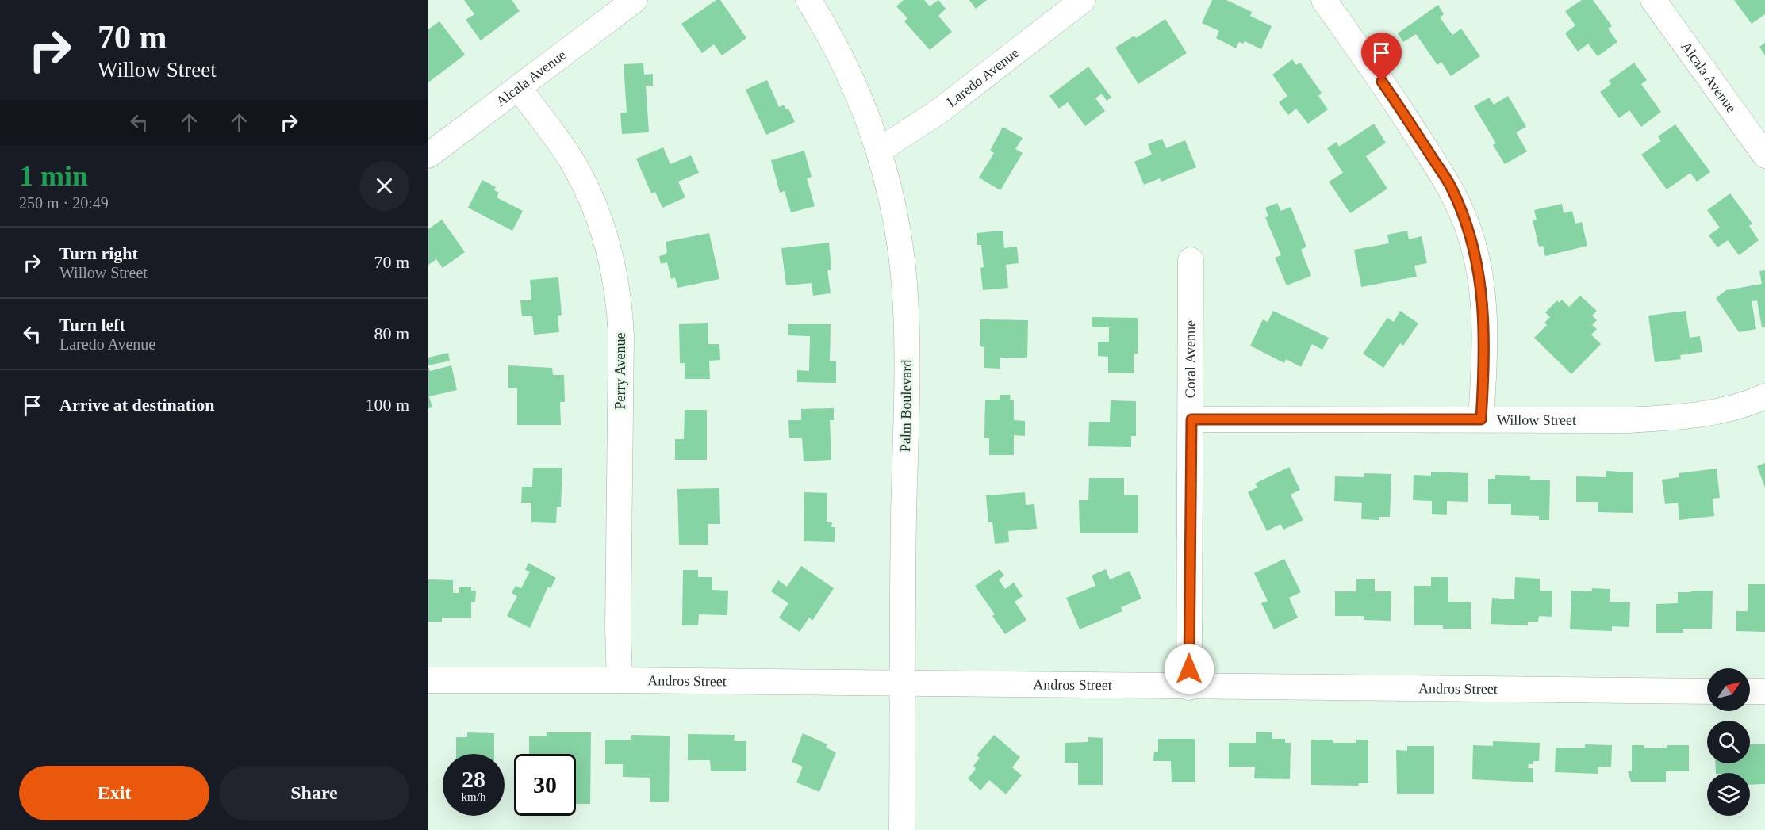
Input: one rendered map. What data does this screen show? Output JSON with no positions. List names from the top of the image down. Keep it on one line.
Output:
{"streets":{"street":["Laredo Avenue","Alcala Avenue","Coral Avenue","Perry Avenue","Palm Boulevard","Willow Street","Andros Street"]},"crossings":[["Laredo Avenue","Palm Boulevard"],["Alcala Avenue","Perry Avenue"],["Coral Avenue","Willow Street"],["Coral Avenue","Andros Street"],["Perry Avenue","Andros Street"],["Palm Boulevard","Andros Street"]],"north":"top right","page":{"turn":["70 m","Willow Street"],"heading":["1 min","250 m · 20:49"],"list":[{"name":"Turn right","note":"Willow Street","value":"70 m"},{"name":"Turn left","note":"Laredo Avenue","value":"80 m"},{"name":"Arrive at destination","value":"100 m"}],"speed":"28 km/h","limit":"30","buttons":["Exit","Share"]}}
